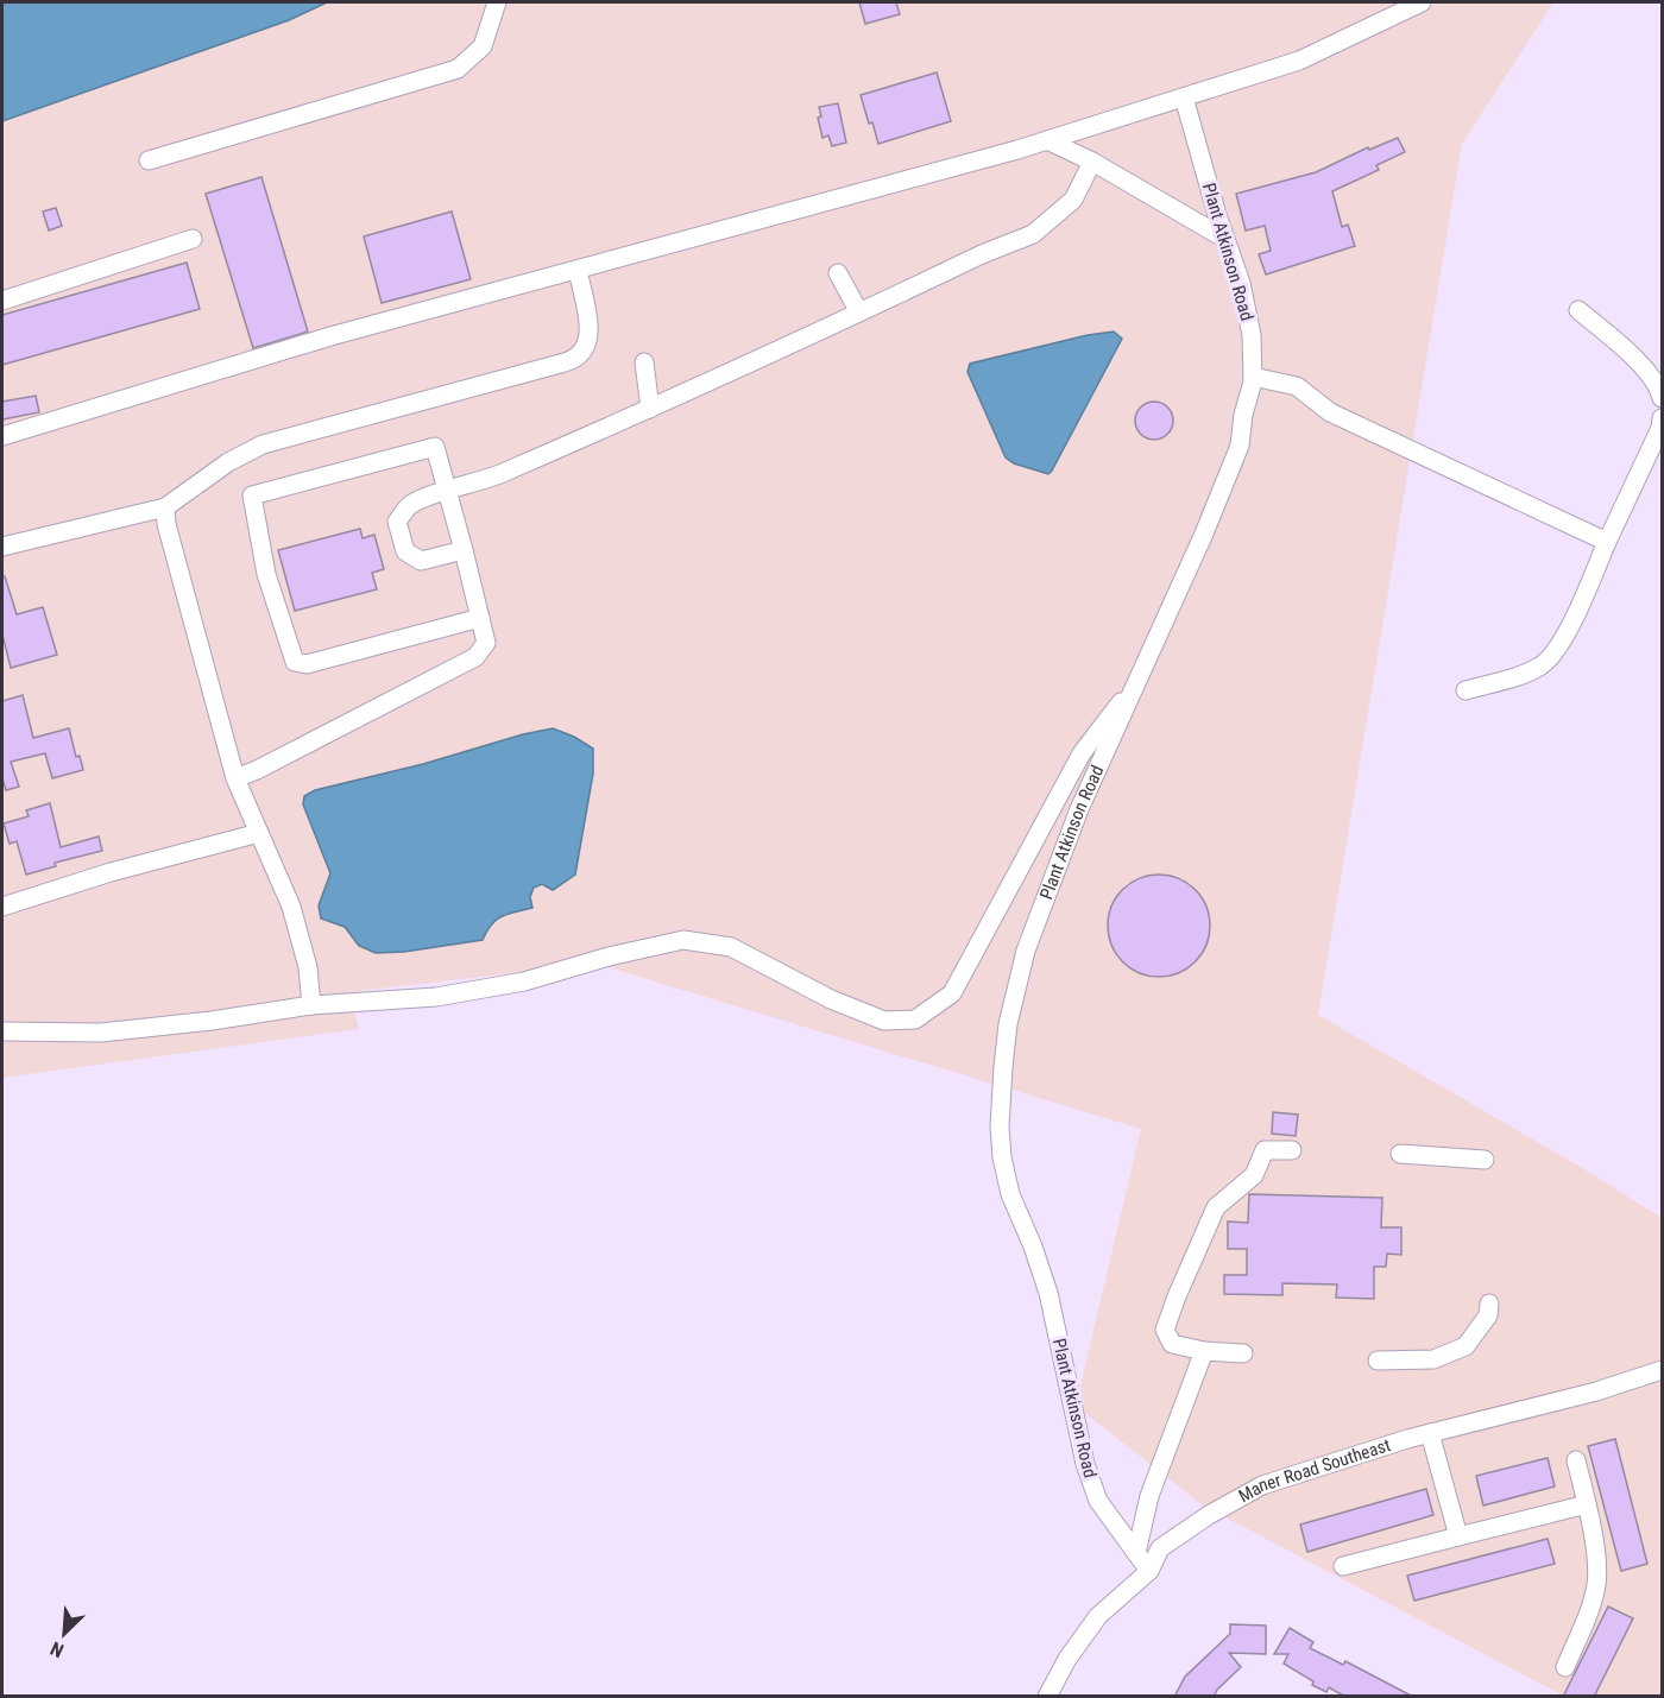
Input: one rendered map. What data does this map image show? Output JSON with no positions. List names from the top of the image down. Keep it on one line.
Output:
{"streets":{"street":["Plant Atkinson Road","Maner Road Southeast"]},"crossings":[["Plant Atkinson Road","Maner Road Southeast"]],"north":"bottom left"}
